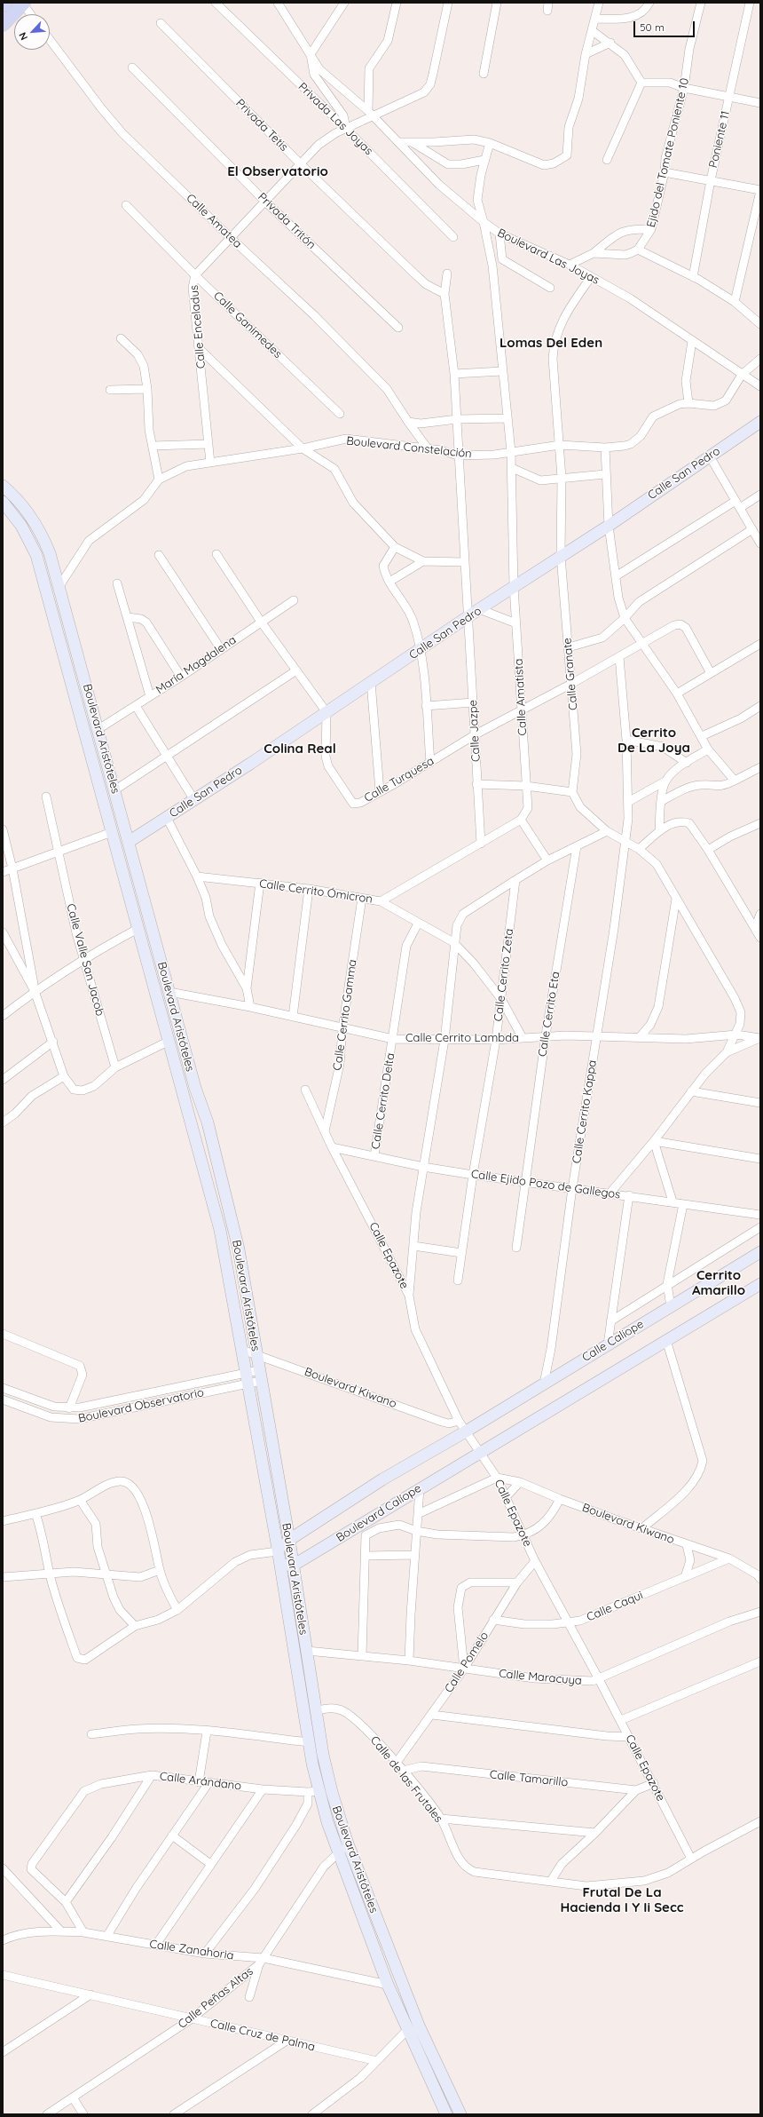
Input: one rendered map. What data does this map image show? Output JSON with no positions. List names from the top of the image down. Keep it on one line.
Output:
{"streets":{"street":["Privada Las Joyas","Privada Tetis","Poniente 11","Ejido del Tomate Poniente 10","Calle Amatea","Privada Tritón","Boulevard Las Joyas","Calle Ganimedes","Calle Enceladus","Boulevard Constelación","Calle San Pedro","María Magdalena","Calle Granate","Calle Amatista","Calle Jazpe","Boulevard Aristóteles","Calle Turquesa","Calle Cerrito Ómicron","Calle Valle San Jacob","Calle Cerrito Zeta","Calle Cerrito Eta","Calle Cerrito Gamma","Calle Cerrito Lambda","Calle Cerrito Delta","Calle Cerrito Kappa","Calle Ejido Pozo de Gallegos","Calle Epazote","Calle Caliope","Boulevard Kiwano","Boulevard Observatorio","Boulevard Calíope","Calle Caqui","Calle Pomelo","Calle Maracuya","Calle Tamarillo","Calle de las Frutales","Calle Arándano","Calle Zanahoria","Calle Peñas Altas","Calle Cruz de Palma"]},"crossings":[["Privada Las Joyas","Calle Enceladus"],["Privada Tetis","Calle Enceladus"],["Privada Tetis","Calle Jazpe"],["Calle Amatea","Calle Enceladus"],["Calle Amatea","Boulevard Constelación"],["Privada Tritón","Calle Enceladus"],["Boulevard Las Joyas","Calle Enceladus"],["Boulevard Las Joyas","Calle Granate"],["Boulevard Las Joyas","Calle Amatista"],["Calle Ganimedes","Calle Enceladus"],["Calle Enceladus","Boulevard Constelación"],["Boulevard Constelación","Calle Granate"],["Boulevard Constelación","Calle Amatista"],["Boulevard Constelación","Calle Jazpe"],["Calle San Pedro","Calle Granate"],["Calle San Pedro","Calle Amatista"],["Calle San Pedro","Calle Jazpe"],["Calle San Pedro","Boulevard Aristóteles"],["Calle San Pedro","Calle Turquesa"],["María Magdalena","Boulevard Aristóteles"],["Calle Granate","Calle Turquesa"],["Calle Amatista","Calle Turquesa"],["Calle Jazpe","Calle Turquesa"],["Boulevard Aristóteles","Calle Cerrito Lambda"],["Boulevard Aristóteles","Boulevard Kiwano"],["Boulevard Aristóteles","Boulevard Observatorio"],["Boulevard Aristóteles","Boulevard Calíope"],["Boulevard Aristóteles","Calle Maracuya"],["Boulevard Aristóteles","Calle de las Frutales"],["Boulevard Aristóteles","Calle Arándano"],["Boulevard Aristóteles","Calle Zanahoria"],["Boulevard Aristóteles","Calle Peñas Altas"],["Calle Turquesa","Calle Cerrito Kappa"],["Calle Cerrito Ómicron","Calle Cerrito Zeta"],["Calle Cerrito Ómicron","Calle Cerrito Gamma"],["Calle Cerrito Ómicron","Calle Cerrito Lambda"],["Calle Cerrito Ómicron","Calle Cerrito Delta"],["Calle Cerrito Zeta","Calle Cerrito Lambda"],["Calle Cerrito Zeta","Calle Ejido Pozo de Gallegos"],["Calle Cerrito Eta","Calle Cerrito Lambda"],["Calle Cerrito Eta","Calle Ejido Pozo de Gallegos"],["Calle Cerrito Gamma","Calle Cerrito Lambda"],["Calle Cerrito Gamma","Calle Epazote"],["Calle Cerrito Lambda","Calle Cerrito Delta"],["Calle Cerrito Lambda","Calle Cerrito Kappa"],["Calle Cerrito Delta","Calle Ejido Pozo de Gallegos"],["Calle Cerrito Kappa","Calle Ejido Pozo de Gallegos"],["Calle Cerrito Kappa","Calle Caliope"],["Calle Ejido Pozo de Gallegos","Calle Epazote"],["Calle Epazote","Calle Caliope"],["Calle Epazote","Boulevard Kiwano"],["Calle Epazote","Boulevard Calíope"],["Calle Epazote","Calle Caqui"],["Calle Epazote","Calle Pomelo"],["Calle Epazote","Calle Maracuya"],["Calle Epazote","Calle Tamarillo"],["Calle Epazote","Calle de las Frutales"],["Boulevard Kiwano","Calle Caqui"],["Calle Caqui","Calle Pomelo"],["Calle Pomelo","Calle Maracuya"],["Calle Pomelo","Calle de las Frutales"],["Calle Tamarillo","Calle de las Frutales"],["Calle Zanahoria","Calle Peñas Altas"],["Calle Peñas Altas","Calle Cruz de Palma"]],"districts":["El Observatorio","Lomas Del Eden","Cerrito De La Joya","Colina Real","Cerrito Amarillo","Frutal De La Hacienda I Y Ii Secc"],"scale_bar":"50 m","north":"bottom left"}
